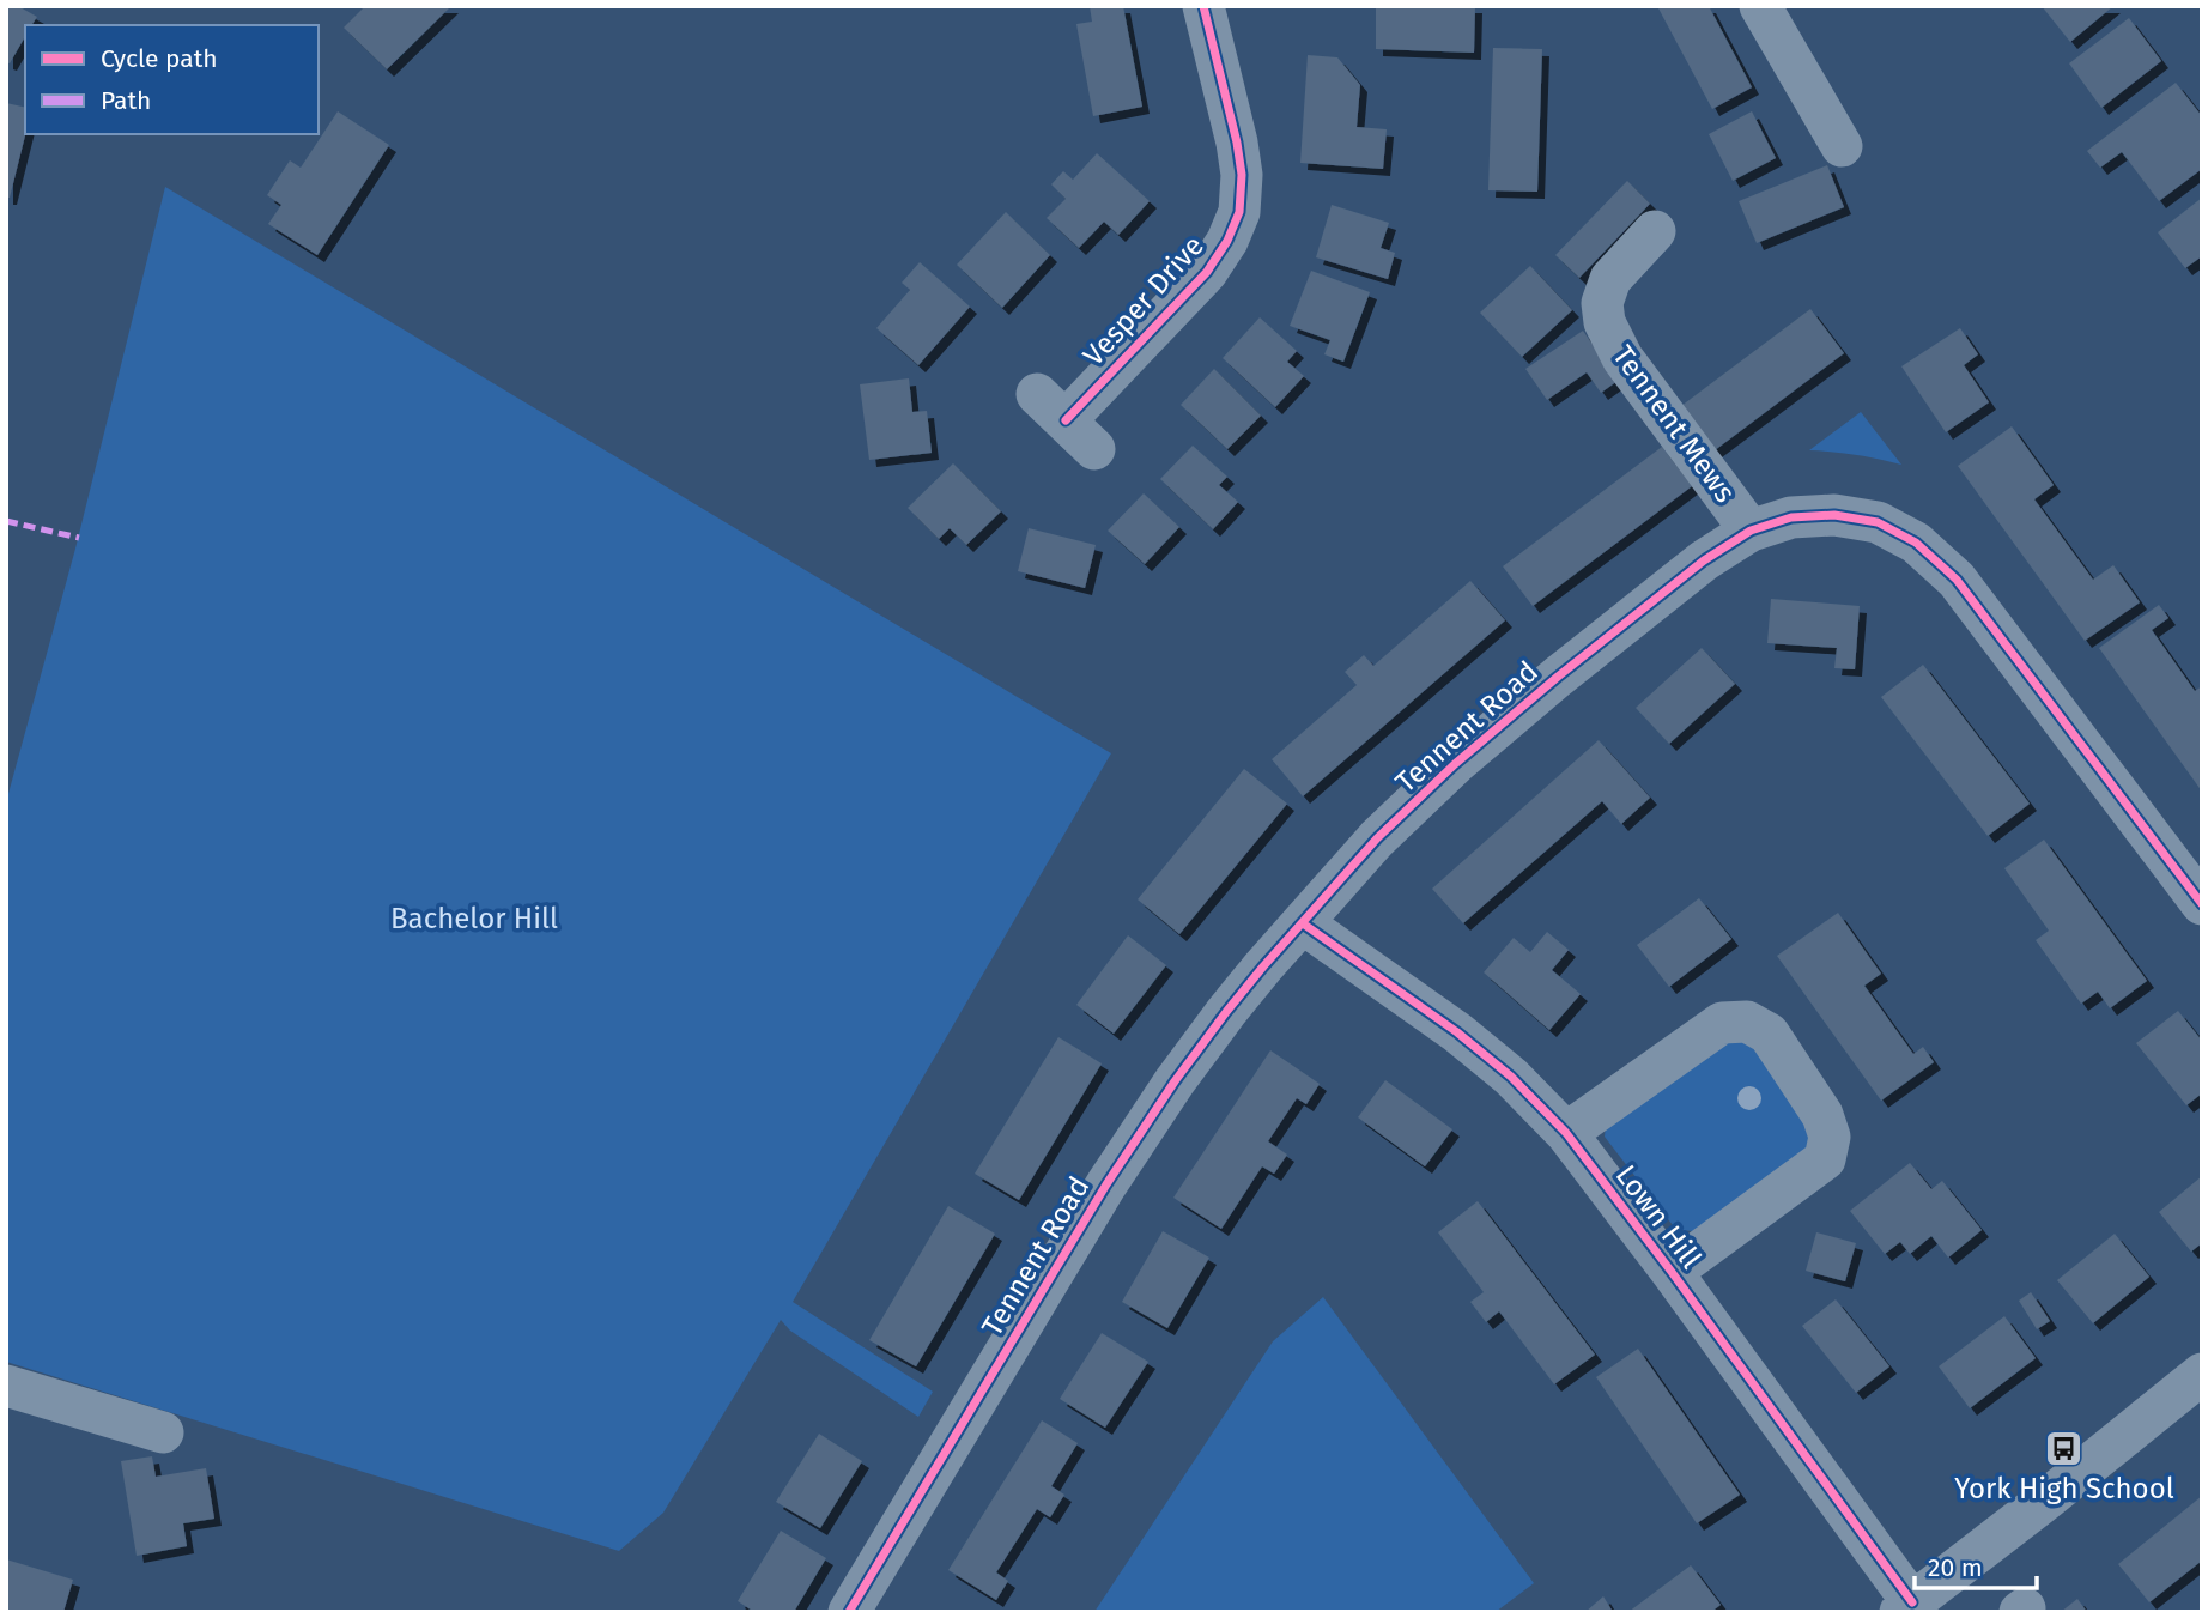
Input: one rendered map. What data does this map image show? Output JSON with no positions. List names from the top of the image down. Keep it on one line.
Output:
{"streets":{"street":["Vesper Drive","Tennent Mews","Tennent Road","Lown Hill"]},"crossings":[["Tennent Mews","Tennent Road"],["Tennent Road","Lown Hill"]],"parks":["Bachelor Hill"],"places":{"bus stop":["York High School"]},"legend":["Cycle path","Path"],"scale_bar":"20 m"}
